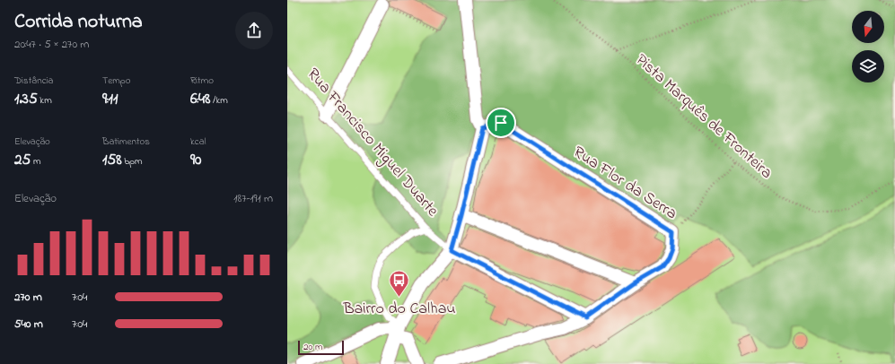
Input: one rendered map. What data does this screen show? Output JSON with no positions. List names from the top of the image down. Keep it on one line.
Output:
{"streets":{"street":["Rua Francisco Miguel Duarte","Rua Flor da Serra"],"path":["Pista Marquês de Fronteira"]},"crossings":[["Rua Francisco Miguel Duarte","Rua Flor da Serra"]],"places":{"bus stop":["Bairro do Calhau"]},"scale_bar":"20 m","north":"bottom","page":{"heading":["Corrida noturna","20:47 · 5 × 270 m"],"stats":[["Distância","1.35 km"],["Tempo","9:11"],["Ritmo","6:48 /km"],["Elevação","25 m"],["Batimentos","158 bpm"],["kcal","90"]],"chart":["Elevação","187–191 m"],"list":[{"name":"270 m","note":"7:04"},{"name":"540 m","note":"7:04"}],"scale":"20 m"}}
